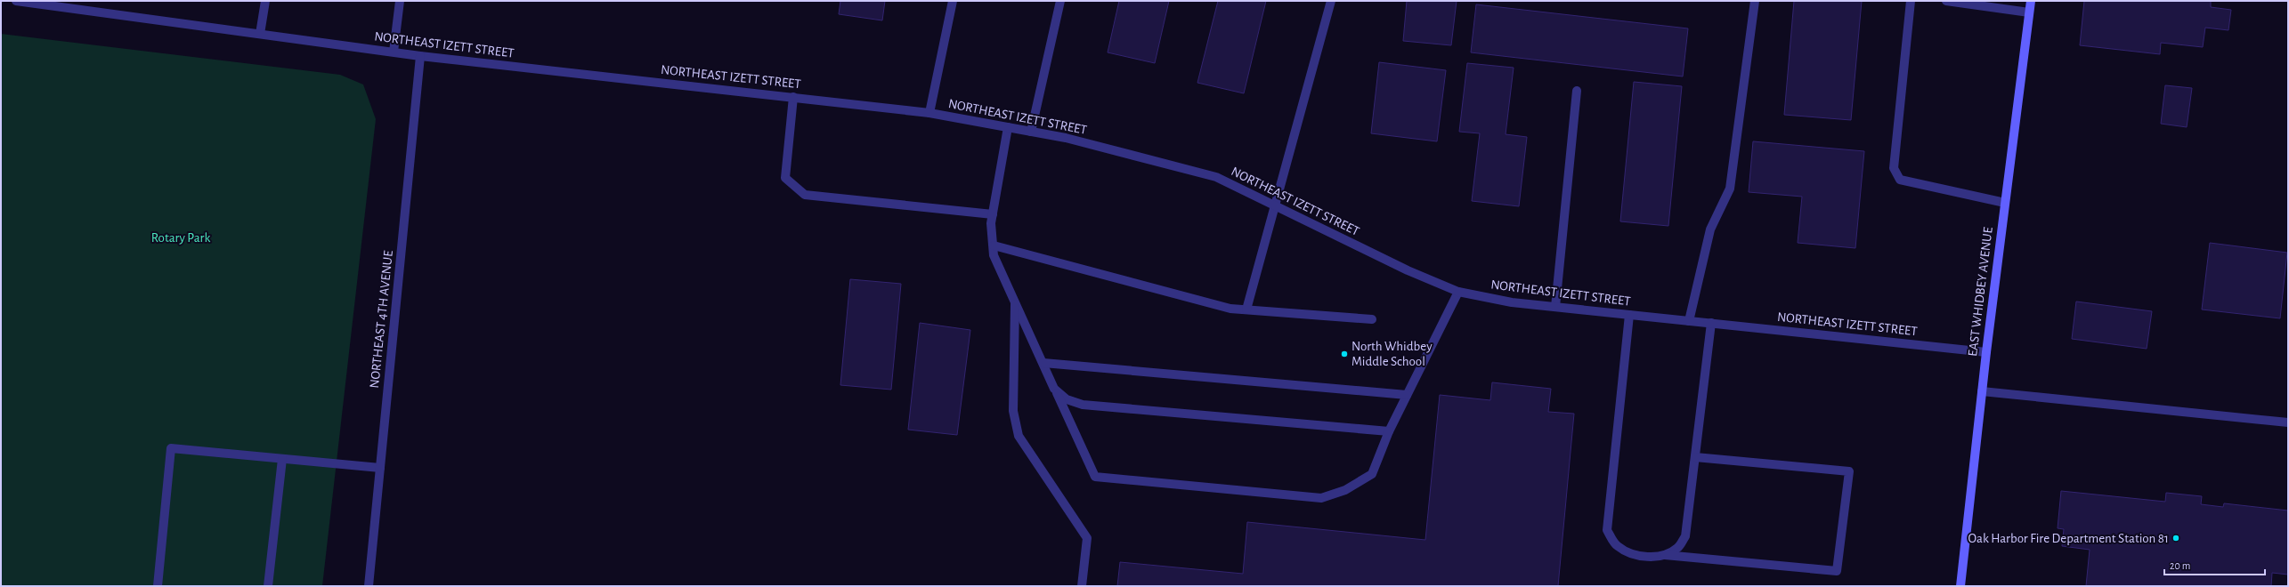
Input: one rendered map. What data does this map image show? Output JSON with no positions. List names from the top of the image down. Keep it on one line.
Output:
{"streets":{"street":["NORTHEAST IZETT STREET","EAST WHIDBEY AVENUE","NORTHEAST 4TH AVENUE"]},"crossings":[["NORTHEAST IZETT STREET","EAST WHIDBEY AVENUE"],["NORTHEAST IZETT STREET","NORTHEAST 4TH AVENUE"]],"parks":["Rotary Park"],"places":["North Whidbey Middle School","Oak Harbor Fire Department Station 81"],"scale_bar":"20 m"}
